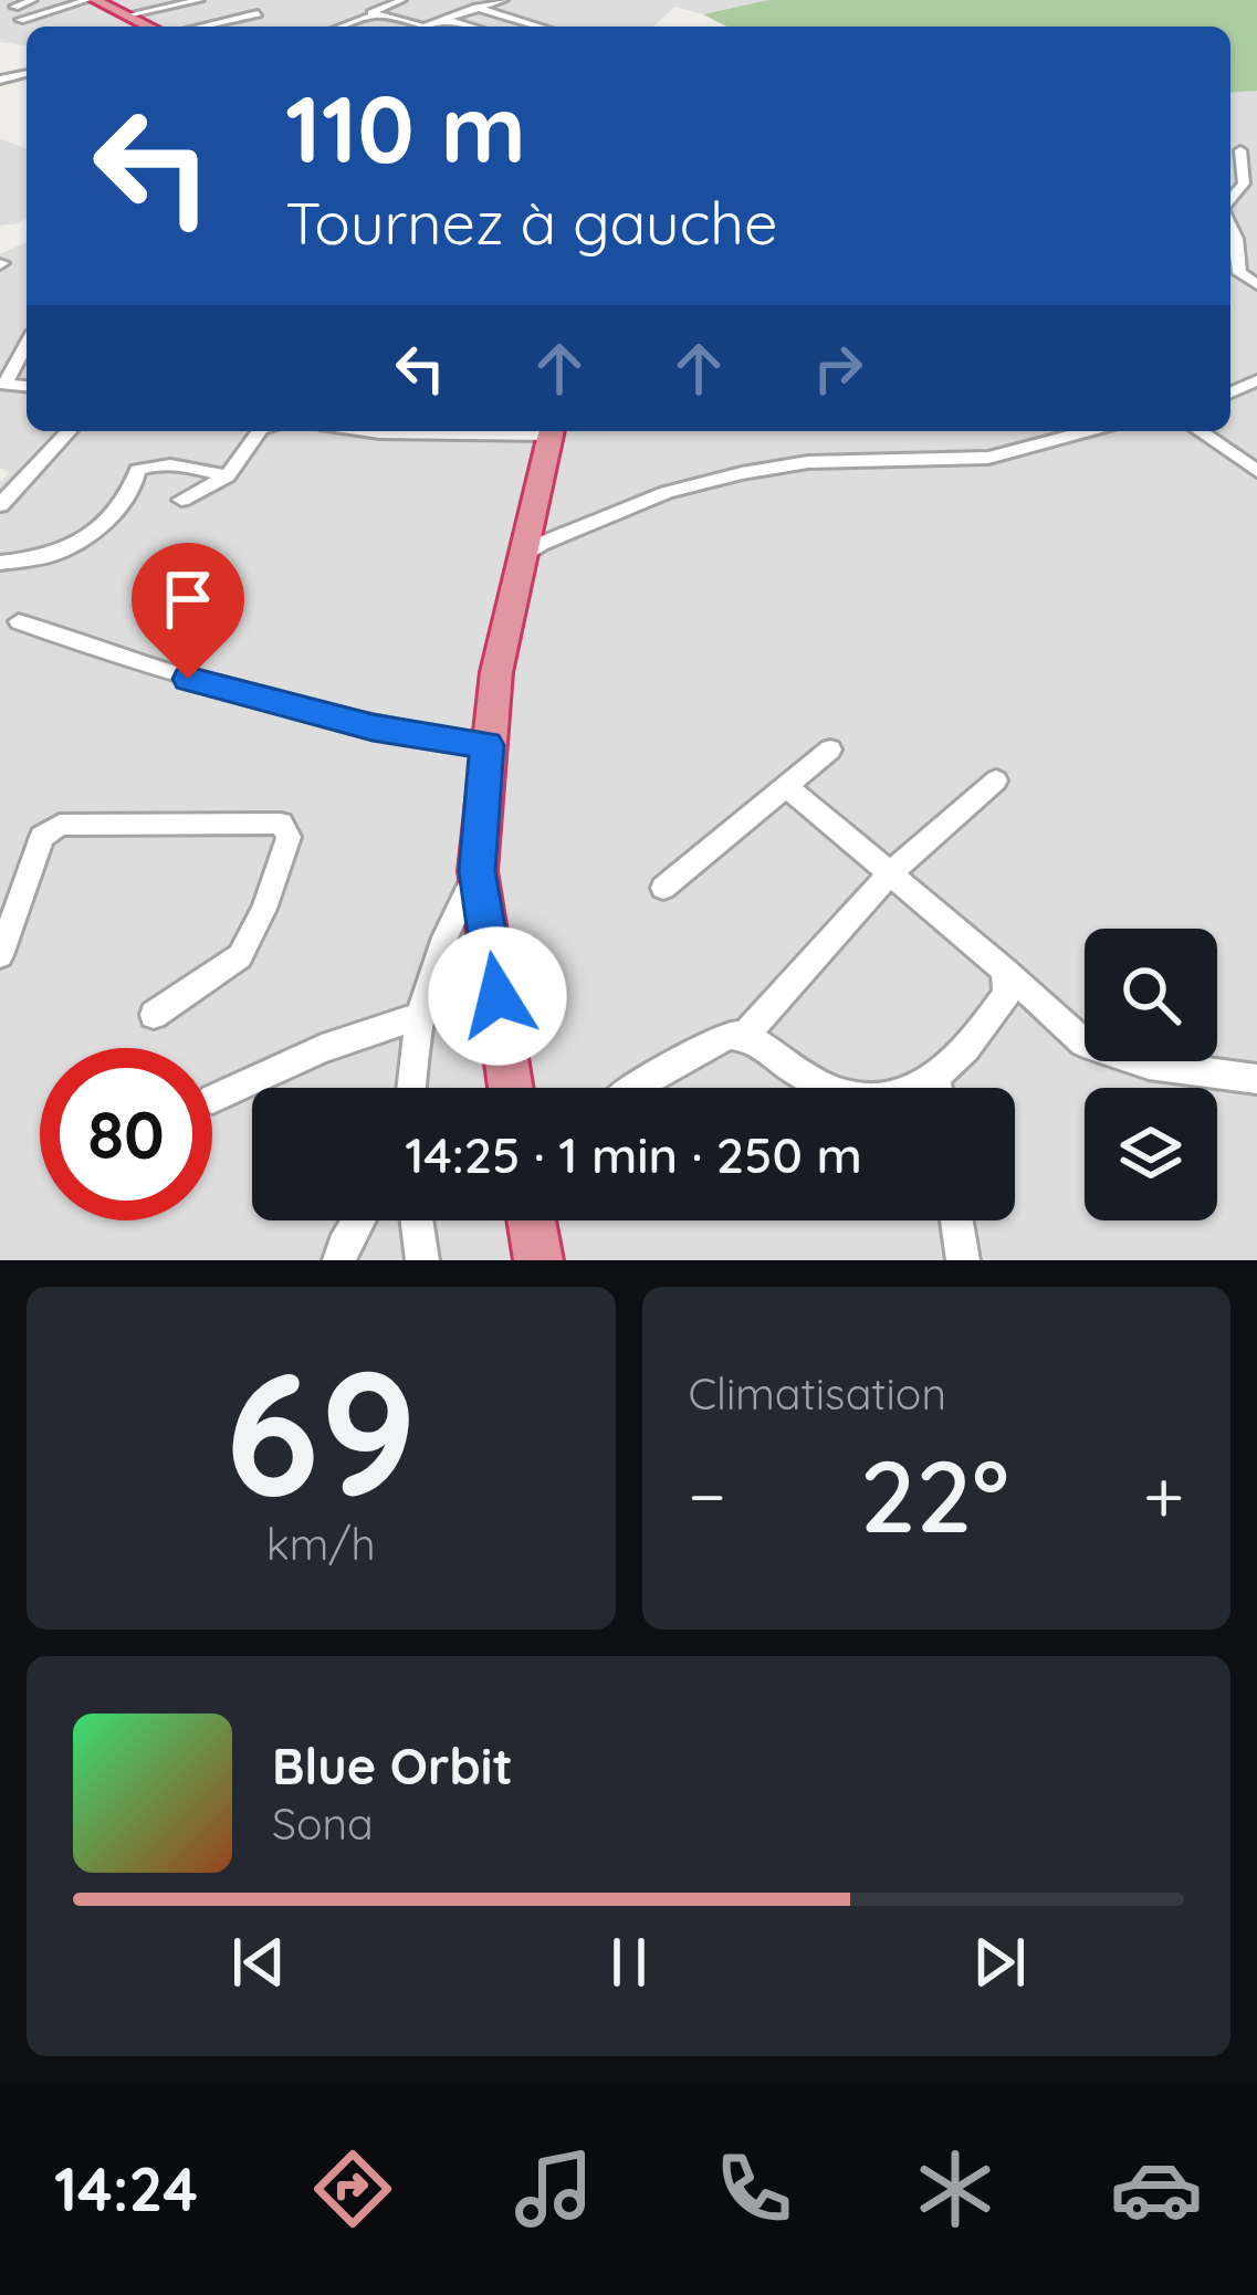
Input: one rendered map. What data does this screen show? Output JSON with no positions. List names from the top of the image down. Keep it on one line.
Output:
{"page":{"turn":["110 m","Tournez à gauche"],"limit":"80","trip":"14:25 · 1 min · 250 m","tile":[["69","km/h"],"Climatisation"],"heat":["−","22°","+"],"song":["Blue Orbit","Sona"],"tabs":"14:24"}}
